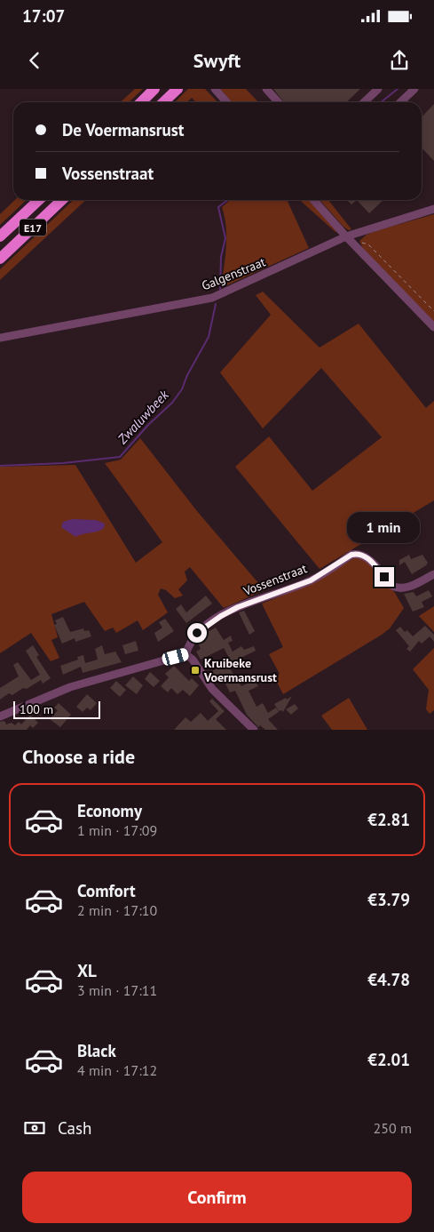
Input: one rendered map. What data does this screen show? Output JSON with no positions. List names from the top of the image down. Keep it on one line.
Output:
{"streets":{"highway":["E17"],"street":["Galgenstraat","Vossenstraat"]},"water":["Zwaluwbeek"],"places":{"transit":["Kruibeke Voermansrust"]},"scale_bar":"100 m","page":{"status":"17:07","header":"Swyft","banner":["De Voermansrust","Vossenstraat"],"bubble":"1 min","scale":"100 m","heading":"Choose a ride","list":[{"name":"Economy","note":"1 min · 17:09","value":"€2.81"},{"name":"Comfort","note":"2 min · 17:10","value":"€3.79"},{"name":"XL","note":"3 min · 17:11","value":"€4.78"},{"name":"Black","note":"4 min · 17:12","value":"€2.01"}],"pay":["Cash","250 m"],"buttons":"Confirm"}}
